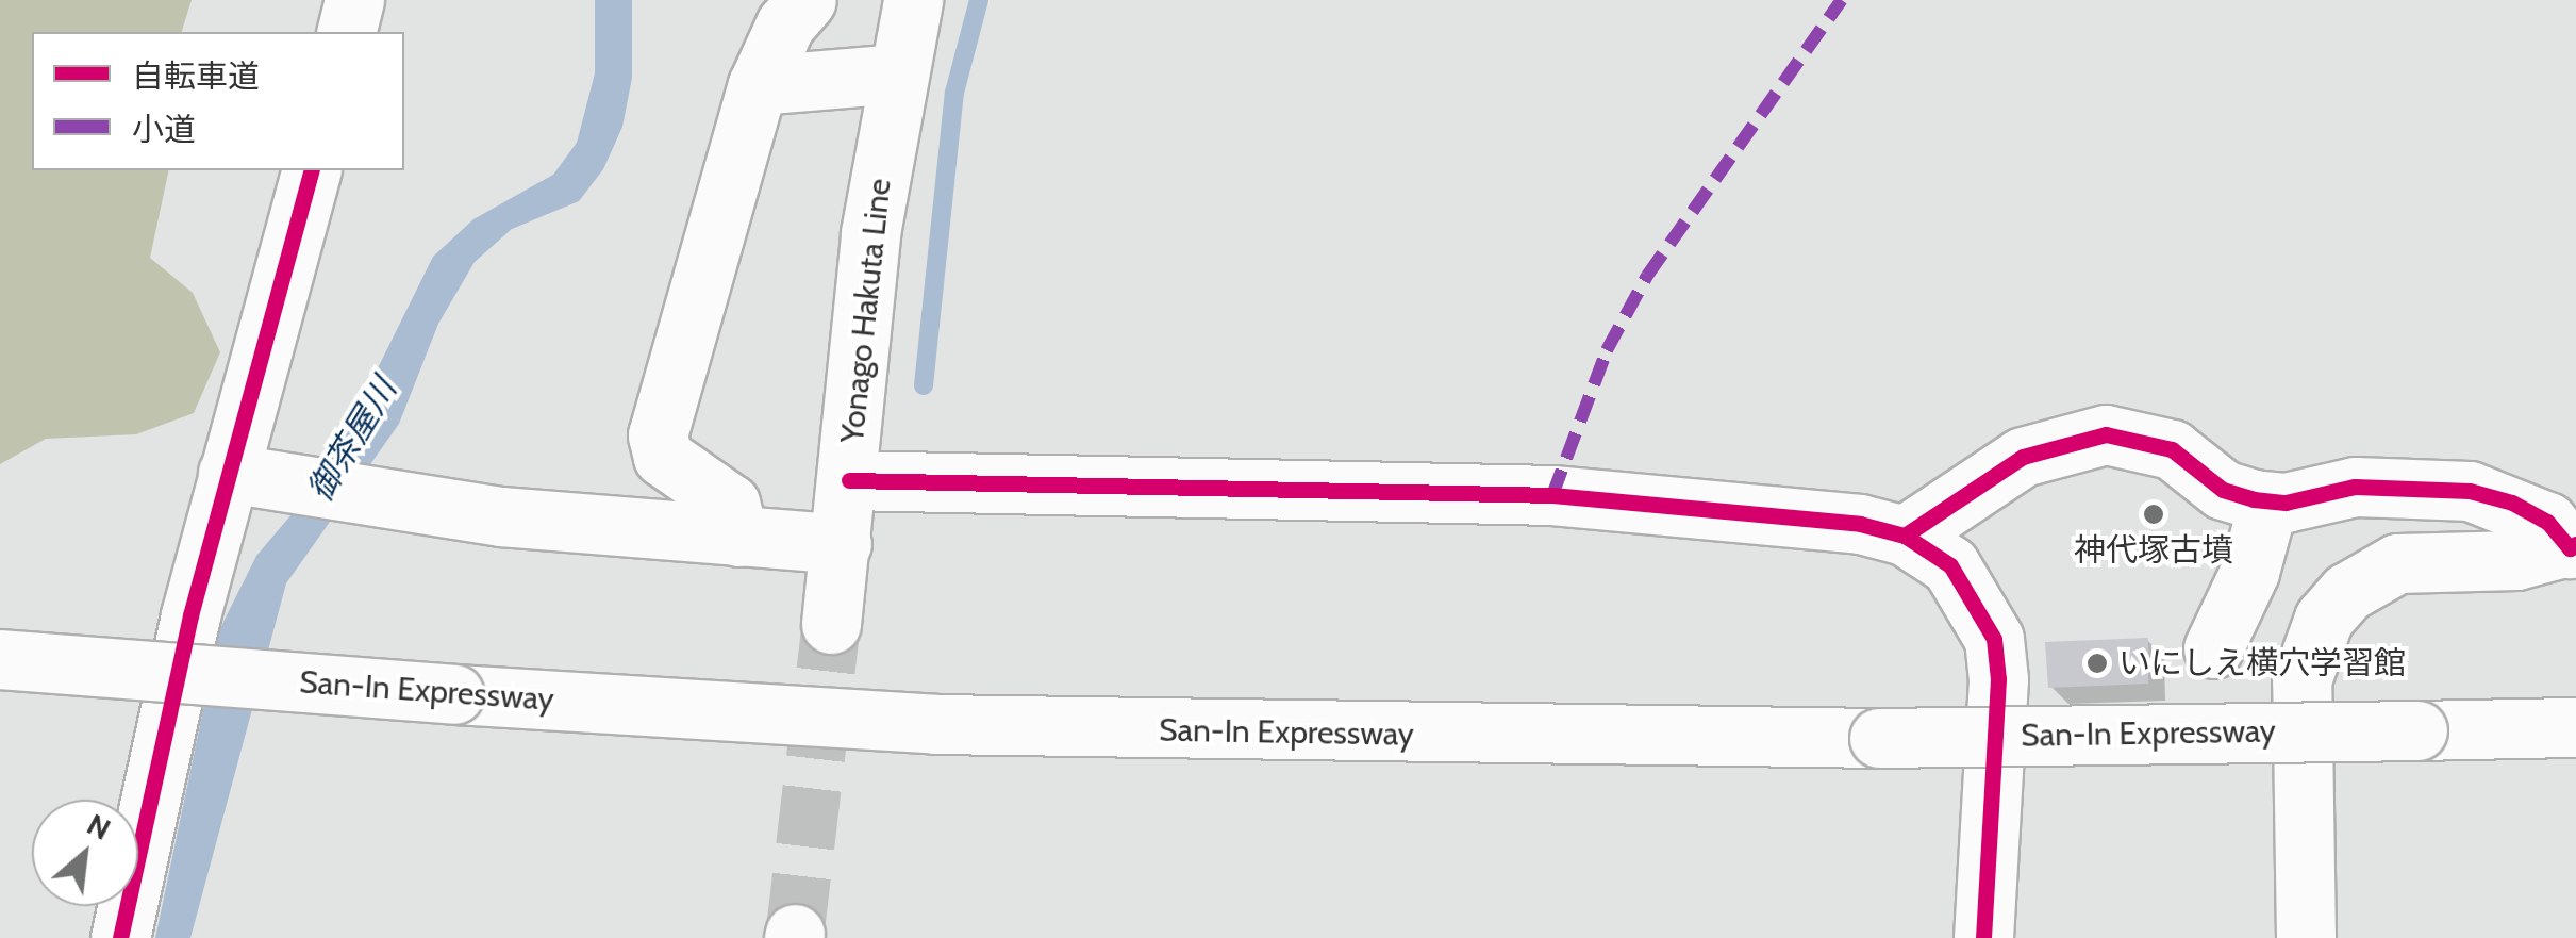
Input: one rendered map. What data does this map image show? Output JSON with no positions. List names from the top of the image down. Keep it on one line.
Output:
{"streets":{"main road":["Yonago Hakuta Line","San-In Expressway"]},"water":["御茶屋川"],"places":["神代塚古墳","いにしえ横穴学習館"],"legend":["自転車道","小道"],"north":"top right"}
